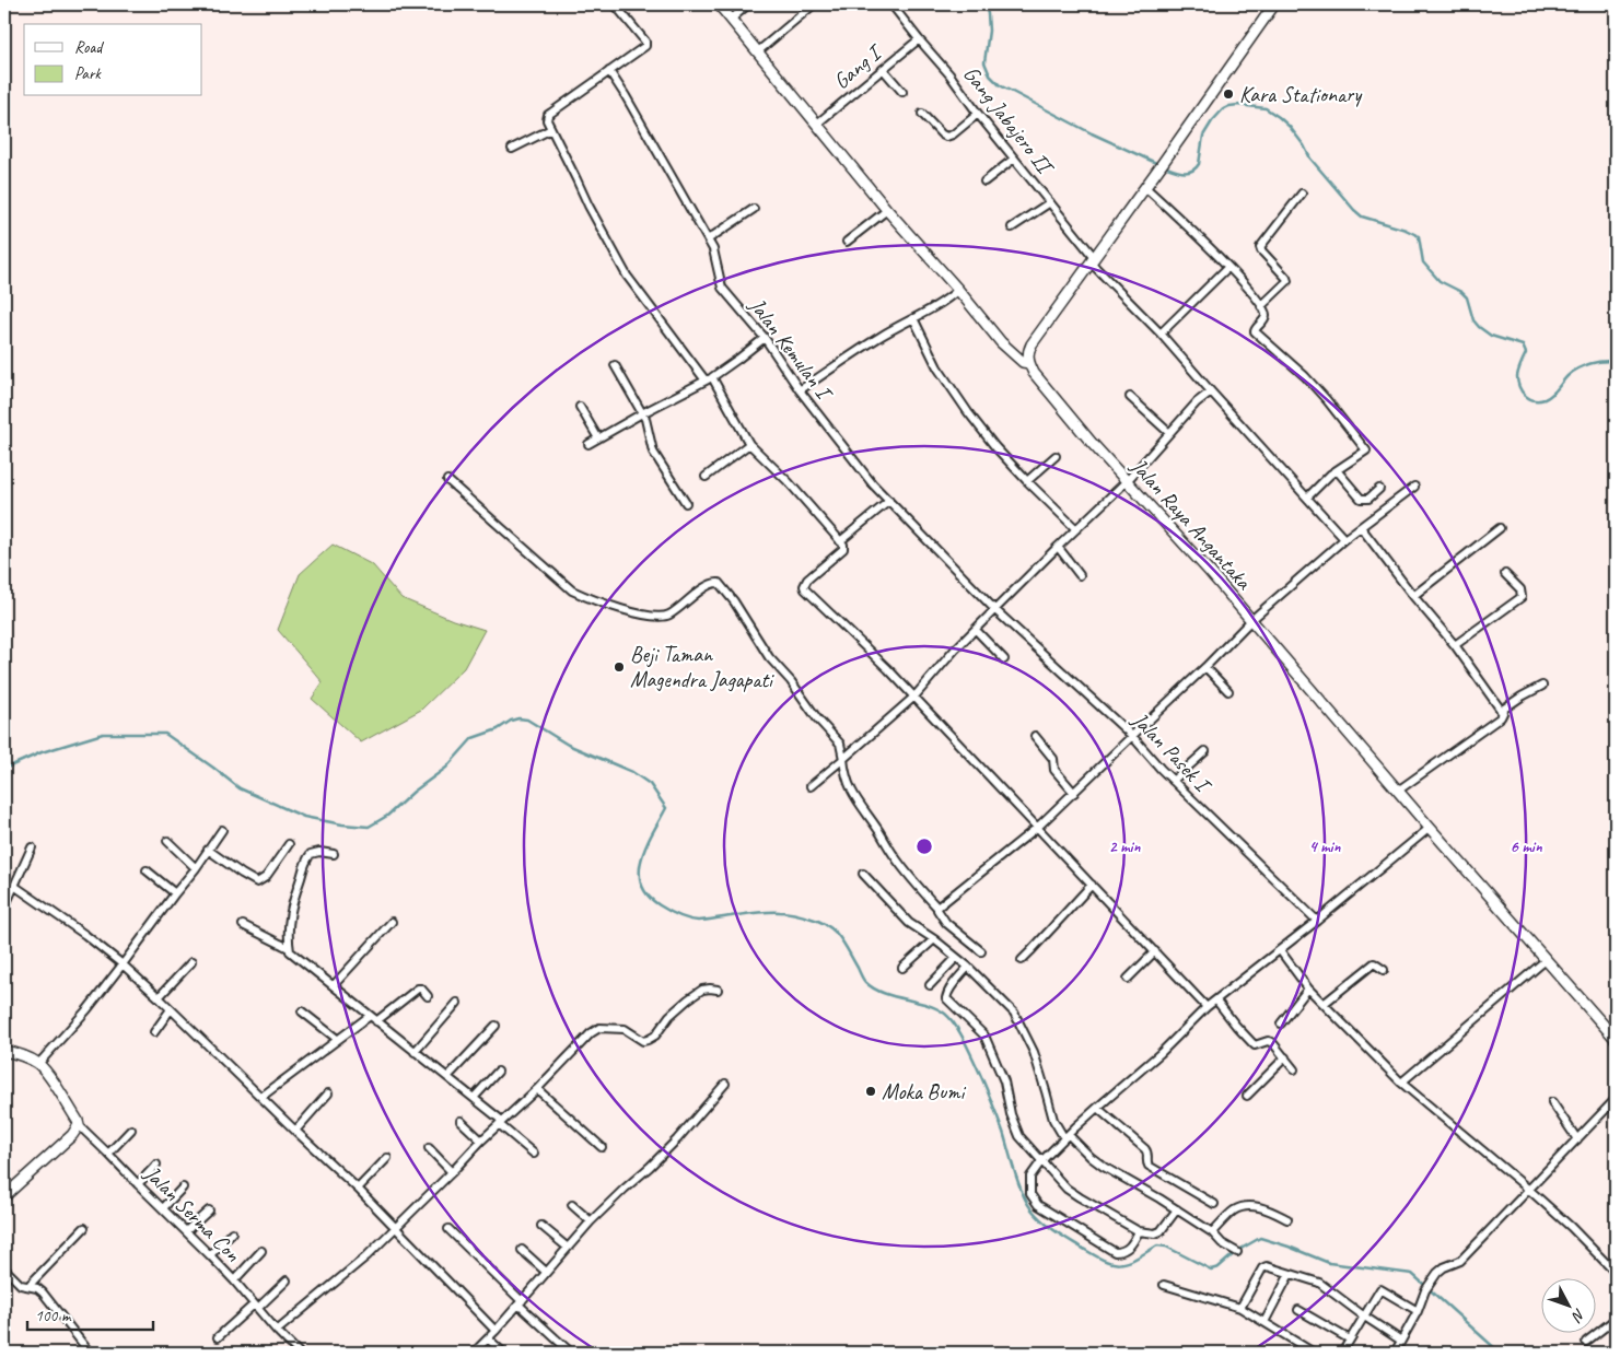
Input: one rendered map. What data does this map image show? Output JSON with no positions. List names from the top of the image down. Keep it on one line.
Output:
{"streets":{"main road":["Jalan Raya Angantaka"],"street":["Gang I","Gang Jabajero II","Jalan Kemulan I","Jalan Pasek I","Jalan Serma Con"]},"crossings":[["Gang I","Gang Jabajero II"],["Jalan Kemulan I","Jalan Pasek I"]],"places":["Kara Stationary","Beji Taman Magendra Jagapati","Moka Bumi"],"legend":["Road","Park"],"scale_bar":"100 m","north":"bottom right","rings":["2 min","4 min","6 min"]}
